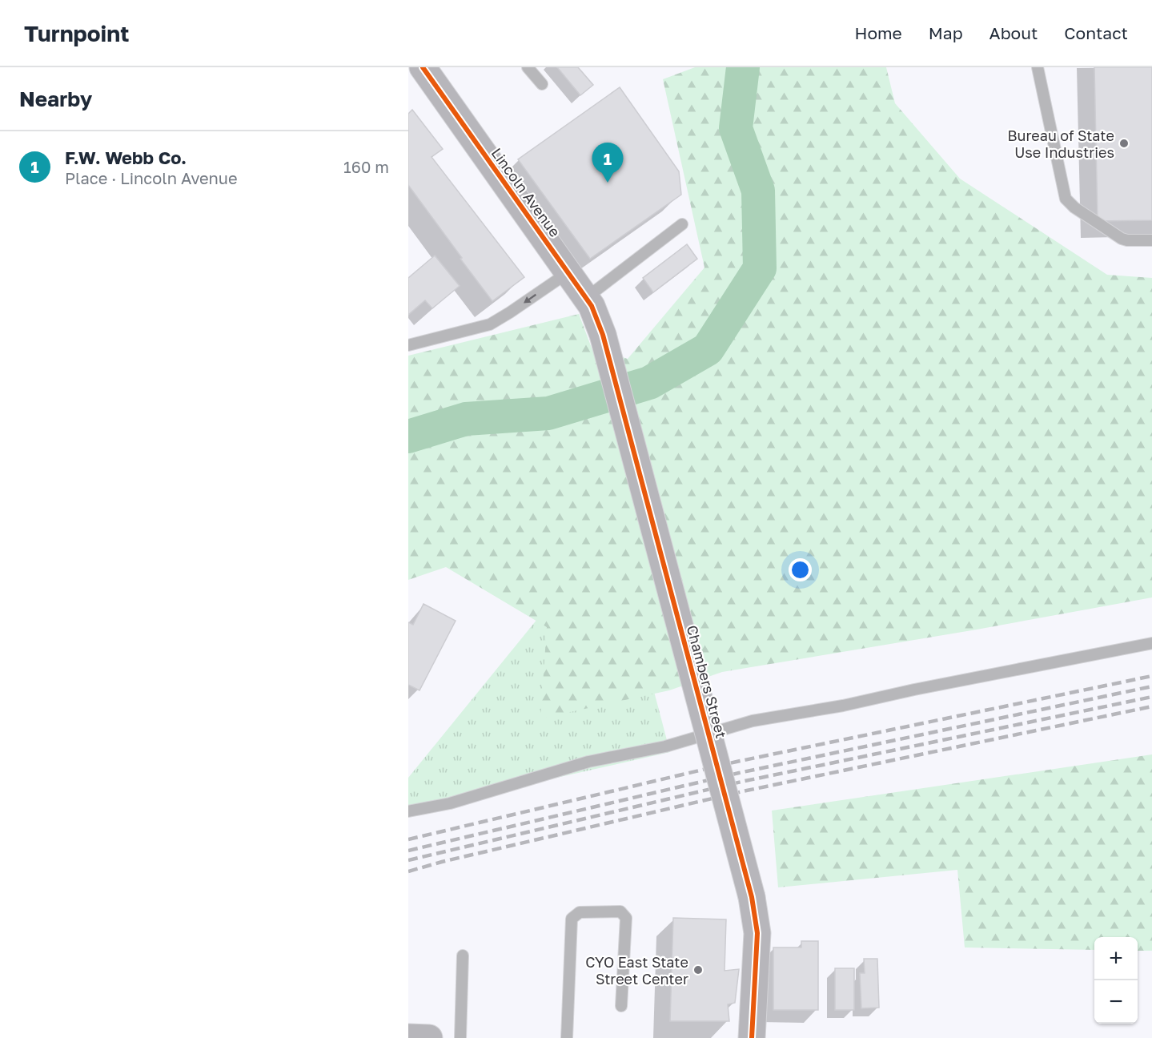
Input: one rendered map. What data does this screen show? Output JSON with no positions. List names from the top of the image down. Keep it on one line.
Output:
{"streets":{"street":["Lincoln Avenue","Chambers Street"]},"crossings":[["Lincoln Avenue","Chambers Street"]],"places":["Bureau of State Use Industries","CYO East State Street Center"],"page":{"header":"Turnpoint","nav":["Home","Map","About","Contact"],"heading":"Nearby","list":[{"mark":"1","name":"F.W. Webb Co.","note":"Place · Lincoln Avenue","value":"160 m"}],"pins":"1","map_buttons":["+","−"]}}
